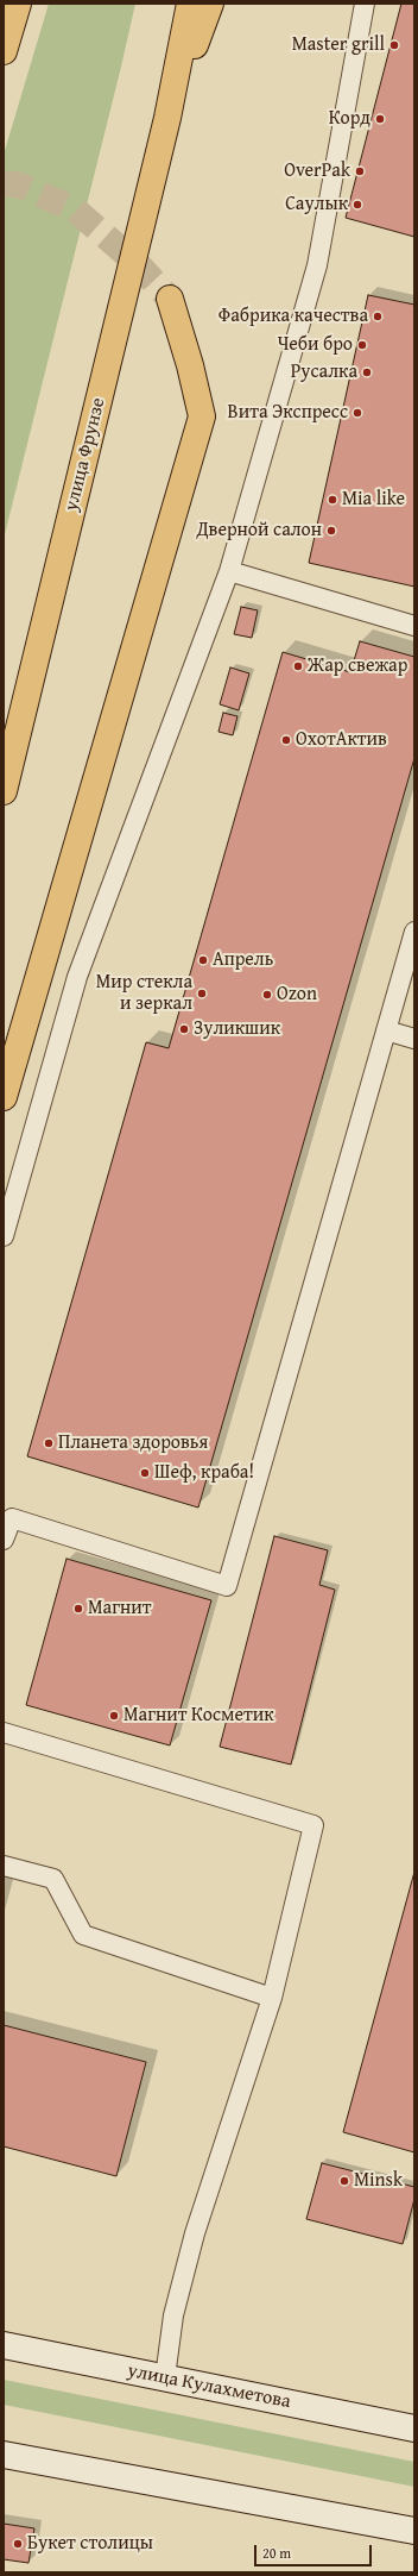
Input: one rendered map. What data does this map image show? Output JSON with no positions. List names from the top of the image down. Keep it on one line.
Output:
{"streets":{"main road":["улица Фрунзе","улица Кулахметова"]},"places":["Master grill","Корд","OverPak","Саулык","Фабрика качества","Чеби бро","Русалка","Вита Экспресс","Mia like","Дверной салон","Жар свежар","ОхотАктив","Апрель","Мир стекла и зеркал","Ozon","Зуликшик","Планета здоровья","Шеф, краба!","Магнит","Магнит Косметик","Minsk","Букет столицы"],"scale_bar":"20 m"}
